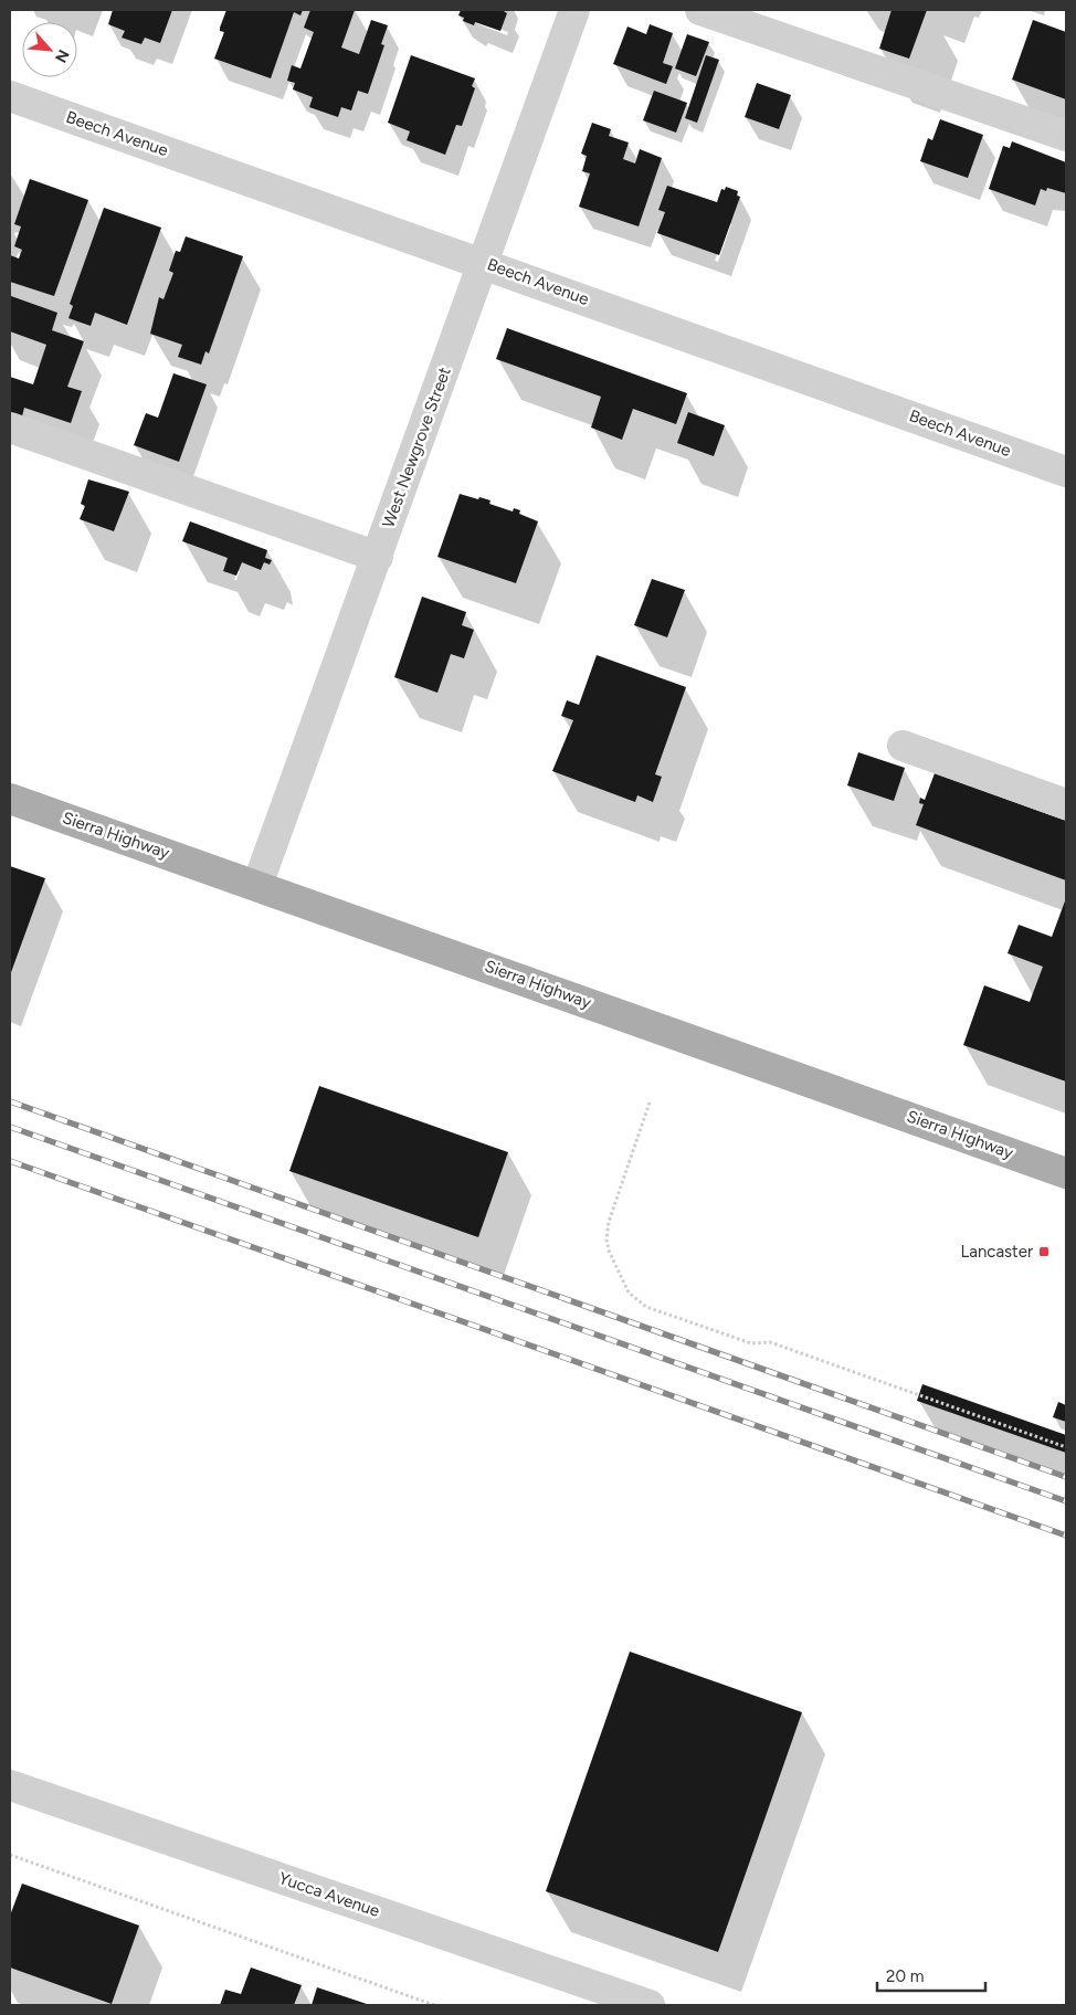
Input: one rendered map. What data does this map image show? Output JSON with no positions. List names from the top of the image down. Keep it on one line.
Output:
{"streets":{"main road":["Sierra Highway"],"street":["Beech Avenue","West Newgrove Street","Yucca Avenue"]},"crossings":[["Beech Avenue","West Newgrove Street"],["West Newgrove Street","Sierra Highway"]],"places":{"transit":["Lancaster"]},"scale_bar":"20 m","north":"bottom right"}
